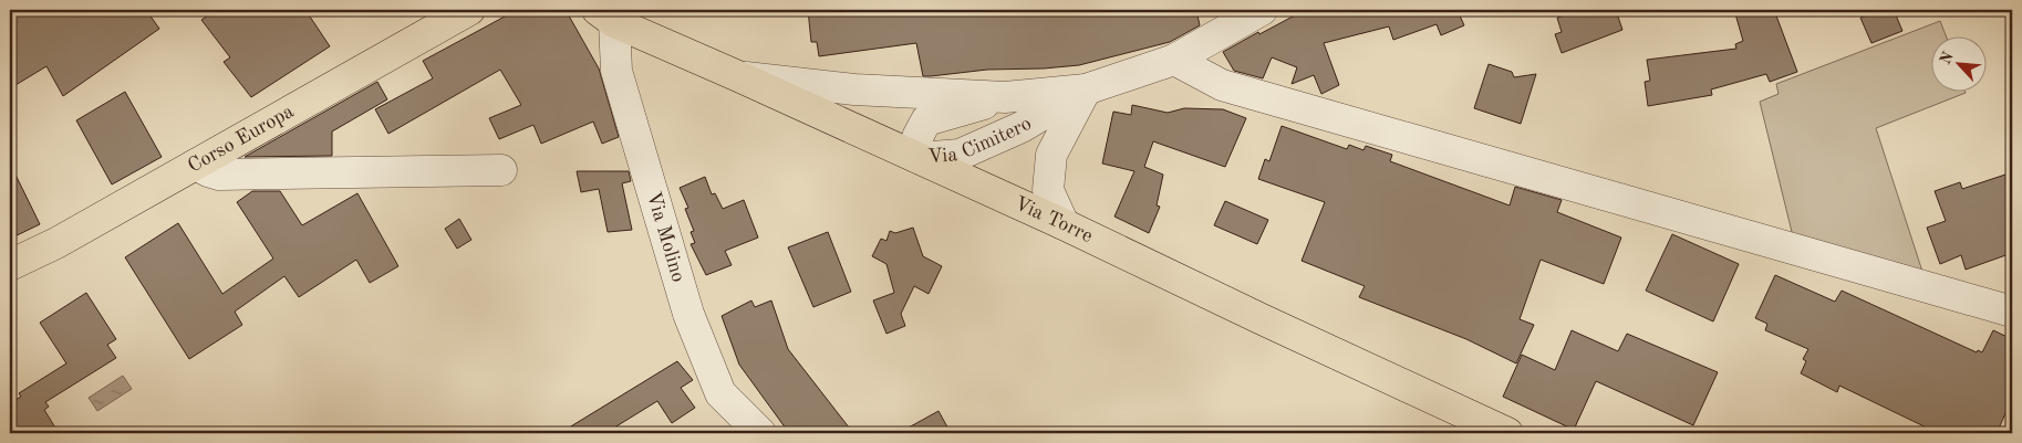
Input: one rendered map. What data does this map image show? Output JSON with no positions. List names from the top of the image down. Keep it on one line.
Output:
{"streets":{"main road":["Corso Europa","Via Torre"],"street":["Via Cimitero","Via Molino"]},"crossings":[["Via Cimitero","Via Torre"],["Via Torre","Via Molino"]],"north":"top left"}
